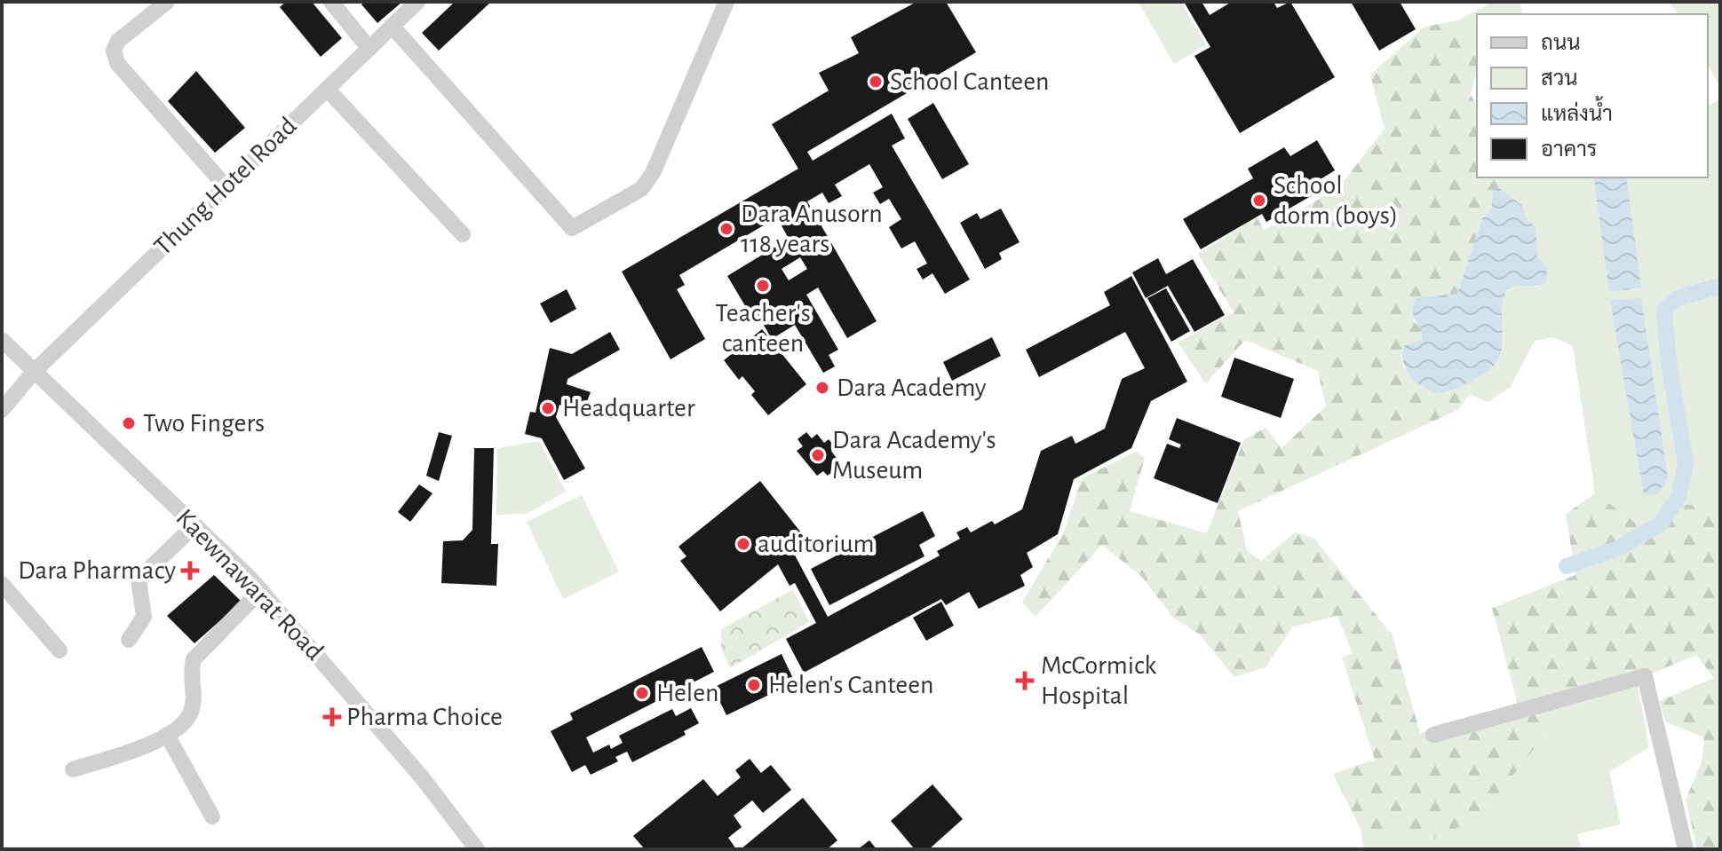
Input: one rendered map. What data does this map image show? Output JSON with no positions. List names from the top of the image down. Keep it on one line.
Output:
{"streets":{"street":["Thung Hotel Road","Kaewnawarat Road"]},"crossings":[["Thung Hotel Road","Kaewnawarat Road"]],"places":{"other":["School Canteen","School dorm (boys)","Dara Anusorn 118 years","Teacher's canteen","Dara Academy","Headquarter","Two Fingers","Dara Academy's Museum","auditorium","Helen's Canteen","Helen"],"health":["Dara Pharmacy","McCormick Hospital","Pharma Choice"]},"legend":["ถนน","สวน","แหล่งน้ำ","อาคาร"]}
